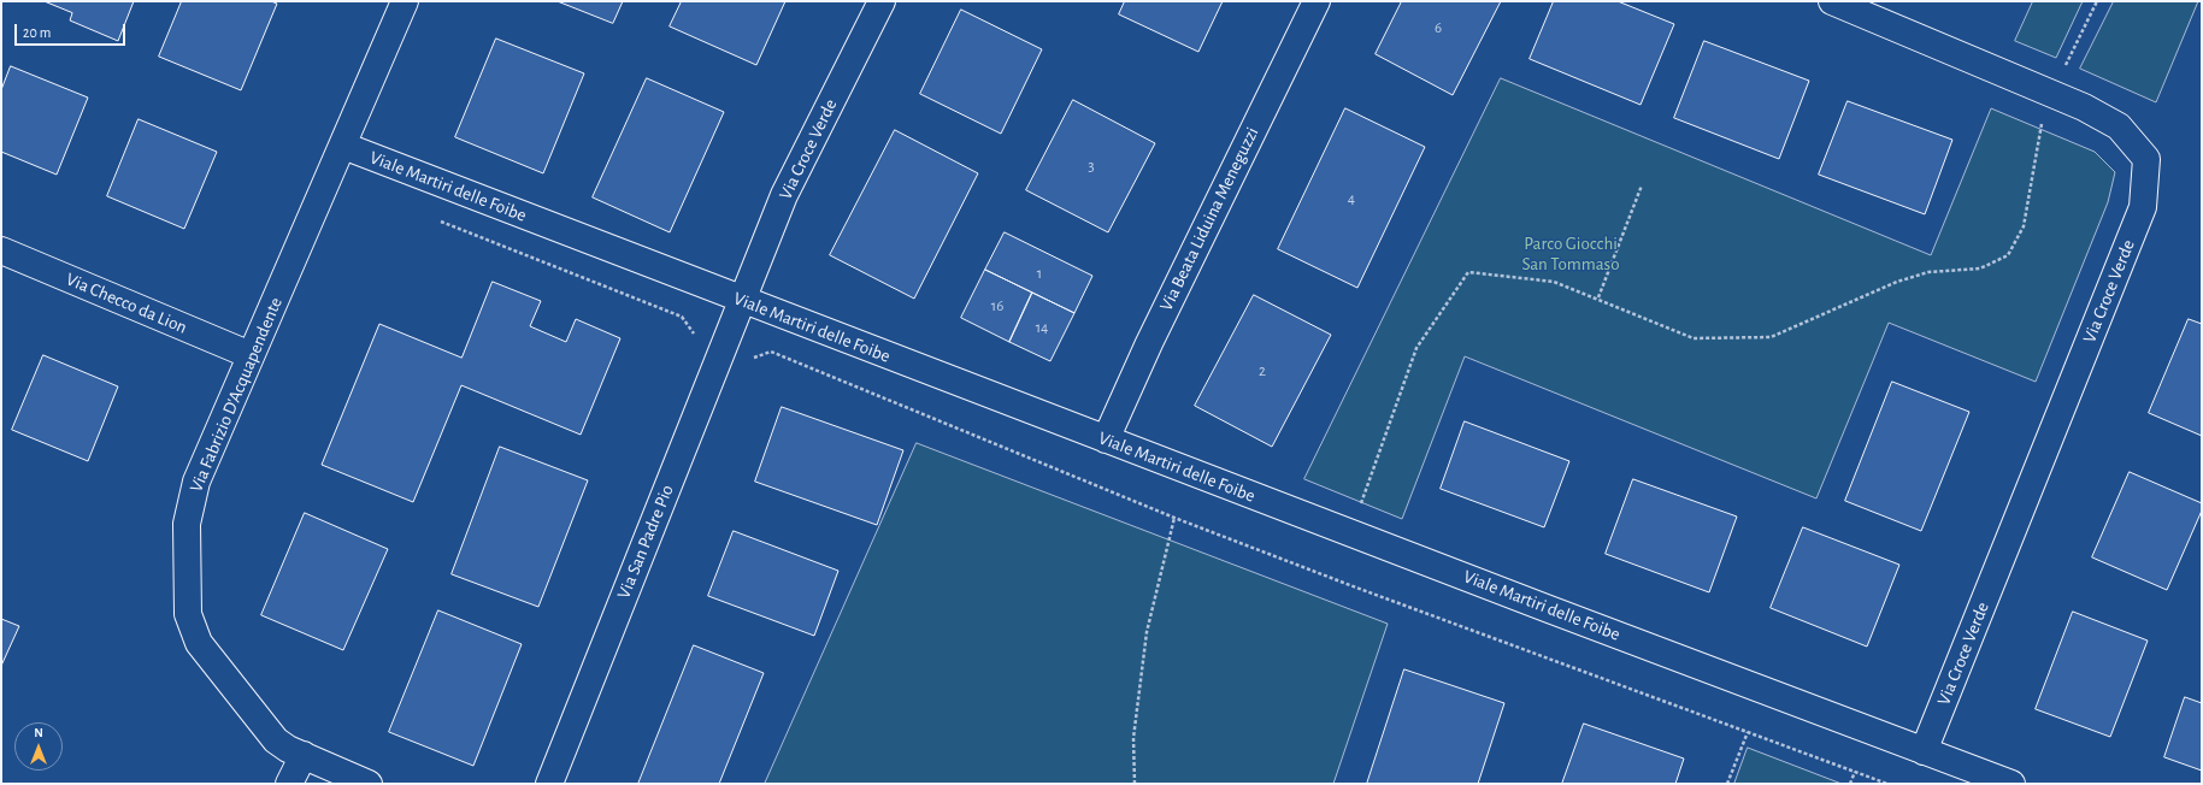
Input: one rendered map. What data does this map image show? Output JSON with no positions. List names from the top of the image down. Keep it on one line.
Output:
{"streets":{"street":["Via Croce Verde","Viale Martiri delle Foibe","Via Beata Liduina Meneguzzi","Via Checco da Lion","Via Fabrizio D'Acquapendente","Via San Padre Pio"]},"crossings":[["Via Croce Verde","Viale Martiri delle Foibe"],["Via Croce Verde","Via San Padre Pio"],["Viale Martiri delle Foibe","Via Beata Liduina Meneguzzi"],["Viale Martiri delle Foibe","Via Fabrizio D'Acquapendente"],["Viale Martiri delle Foibe","Via San Padre Pio"],["Via Checco da Lion","Via Fabrizio D'Acquapendente"]],"parks":["Parco Giocchi San Tommaso"],"house_numbers":["6","3","4","1","16","14","2"],"scale_bar":"20 m","north":"top"}
